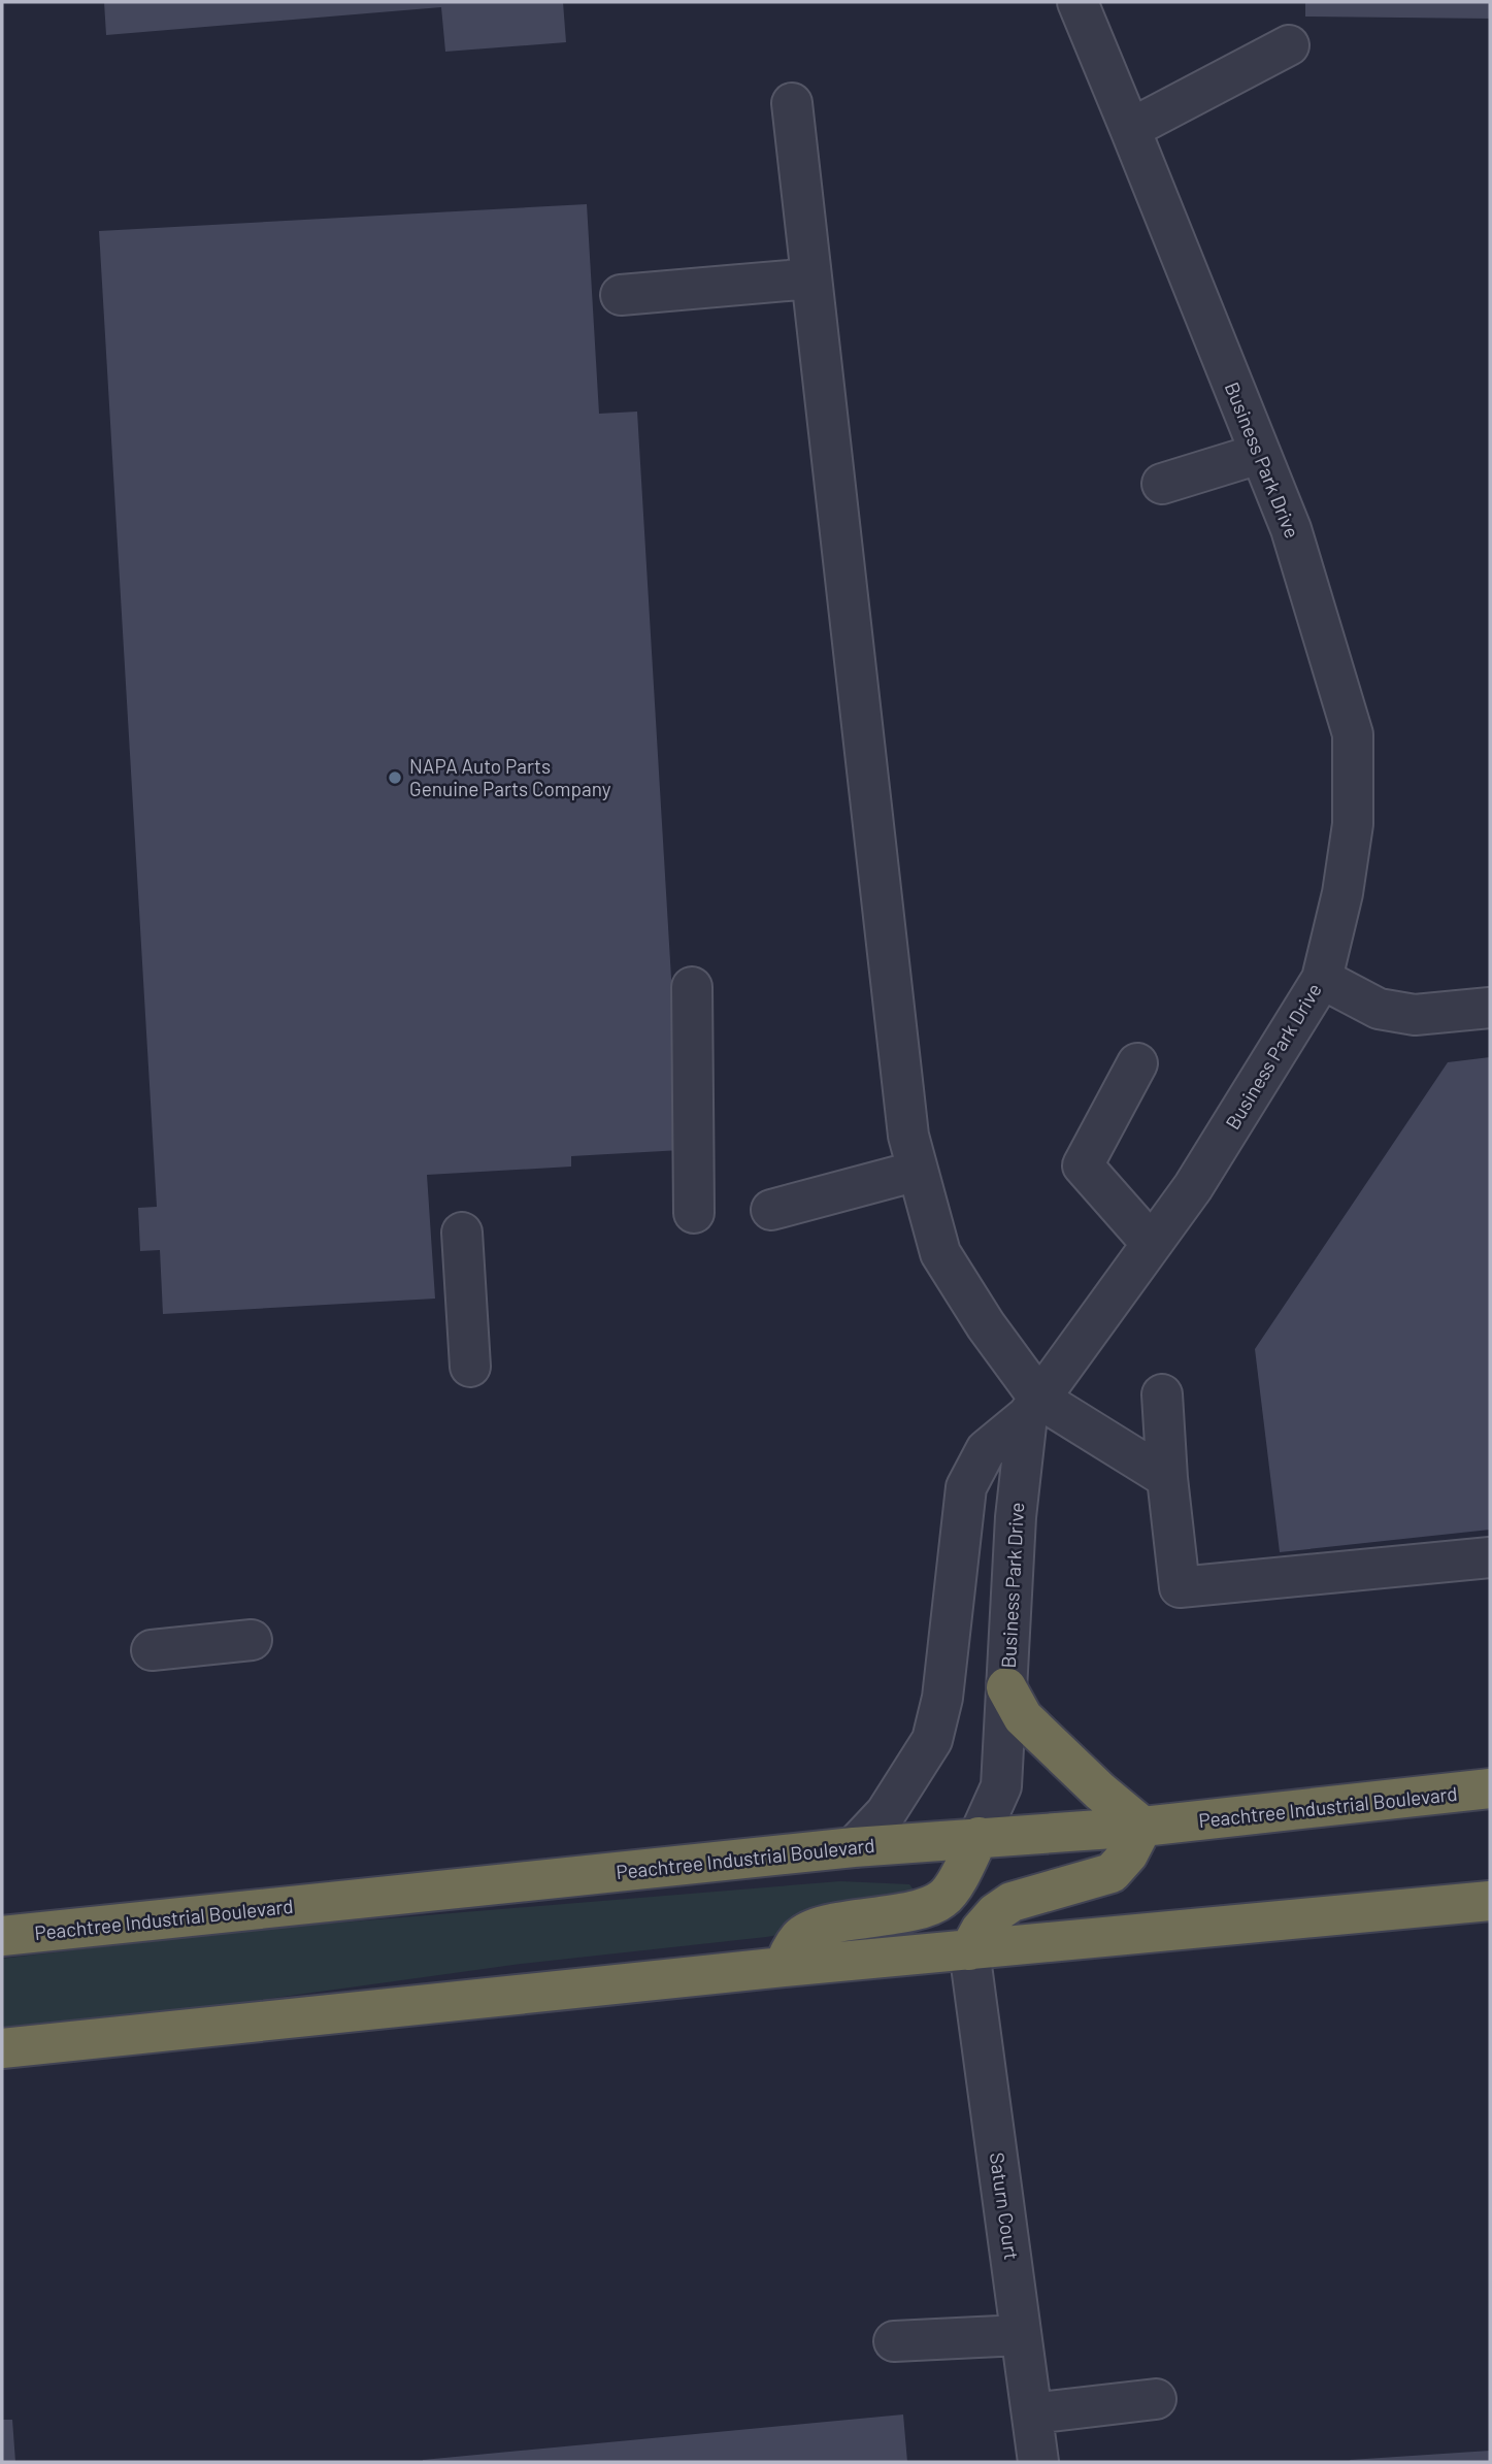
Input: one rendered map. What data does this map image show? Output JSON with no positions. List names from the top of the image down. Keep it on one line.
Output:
{"streets":{"highway":["Peachtree Industrial Boulevard"],"street":["Business Park Drive","Saturn Court"]},"crossings":[["Business Park Drive","Peachtree Industrial Boulevard"]],"places":["NAPA Auto Parts Genuine Parts Company"]}
